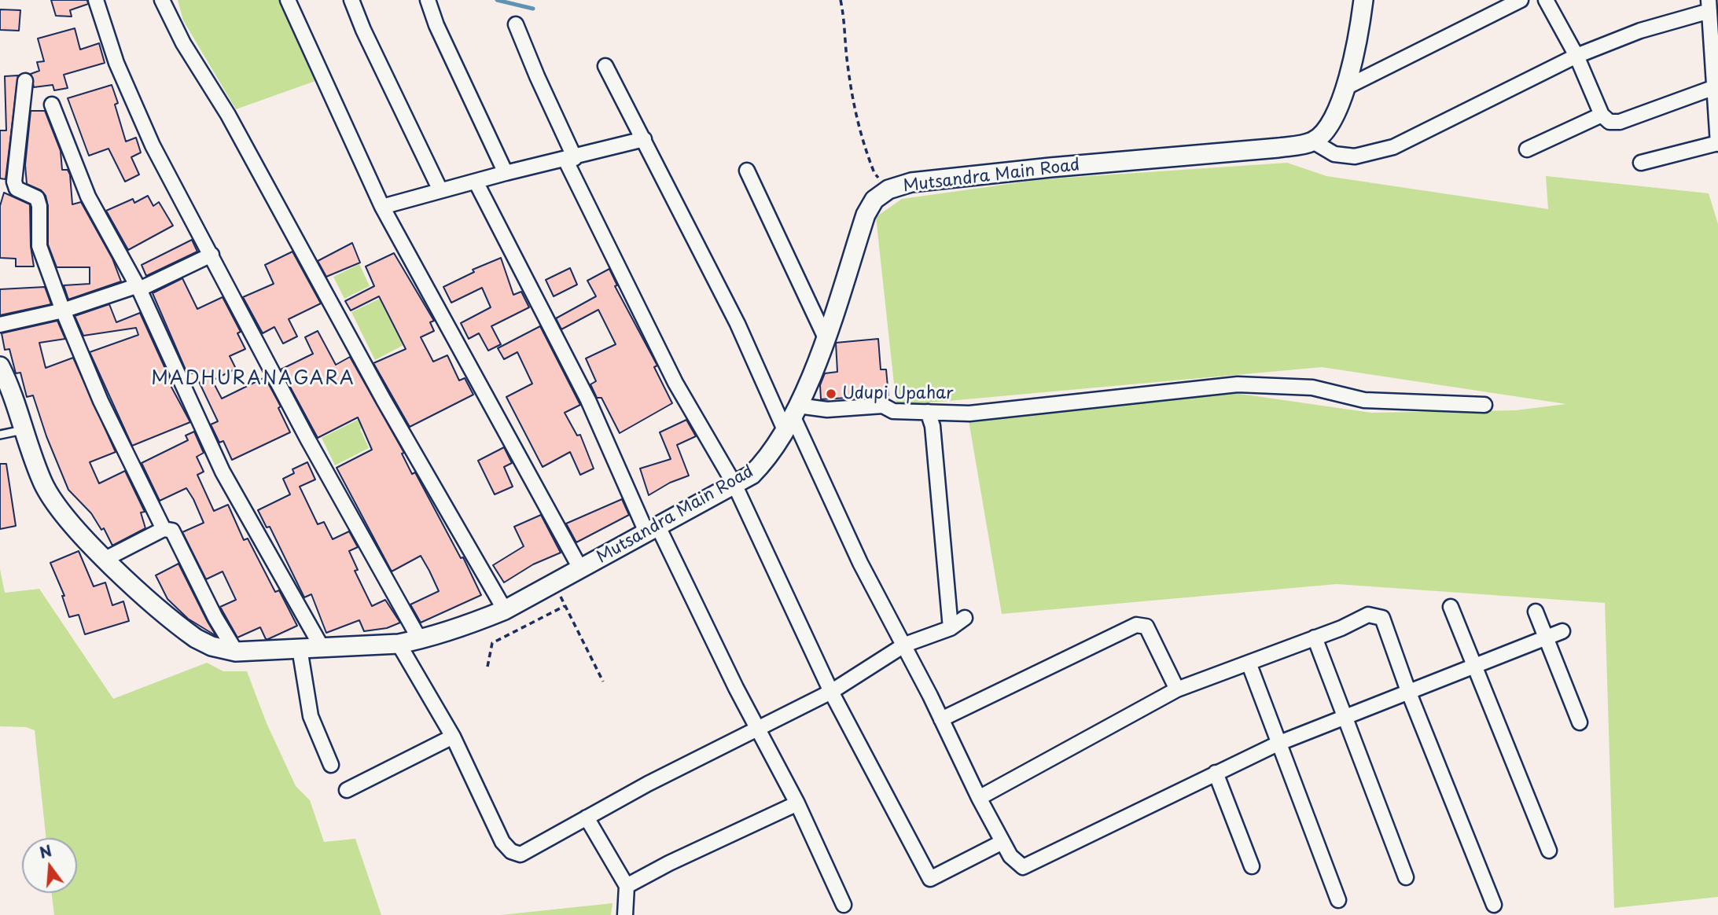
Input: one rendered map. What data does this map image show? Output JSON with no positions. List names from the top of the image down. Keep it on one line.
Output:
{"streets":{"street":["Mutsandra Main Road"]},"districts":["MADHURANAGARA"],"places":["Udupi Upahar"],"north":"top"}
